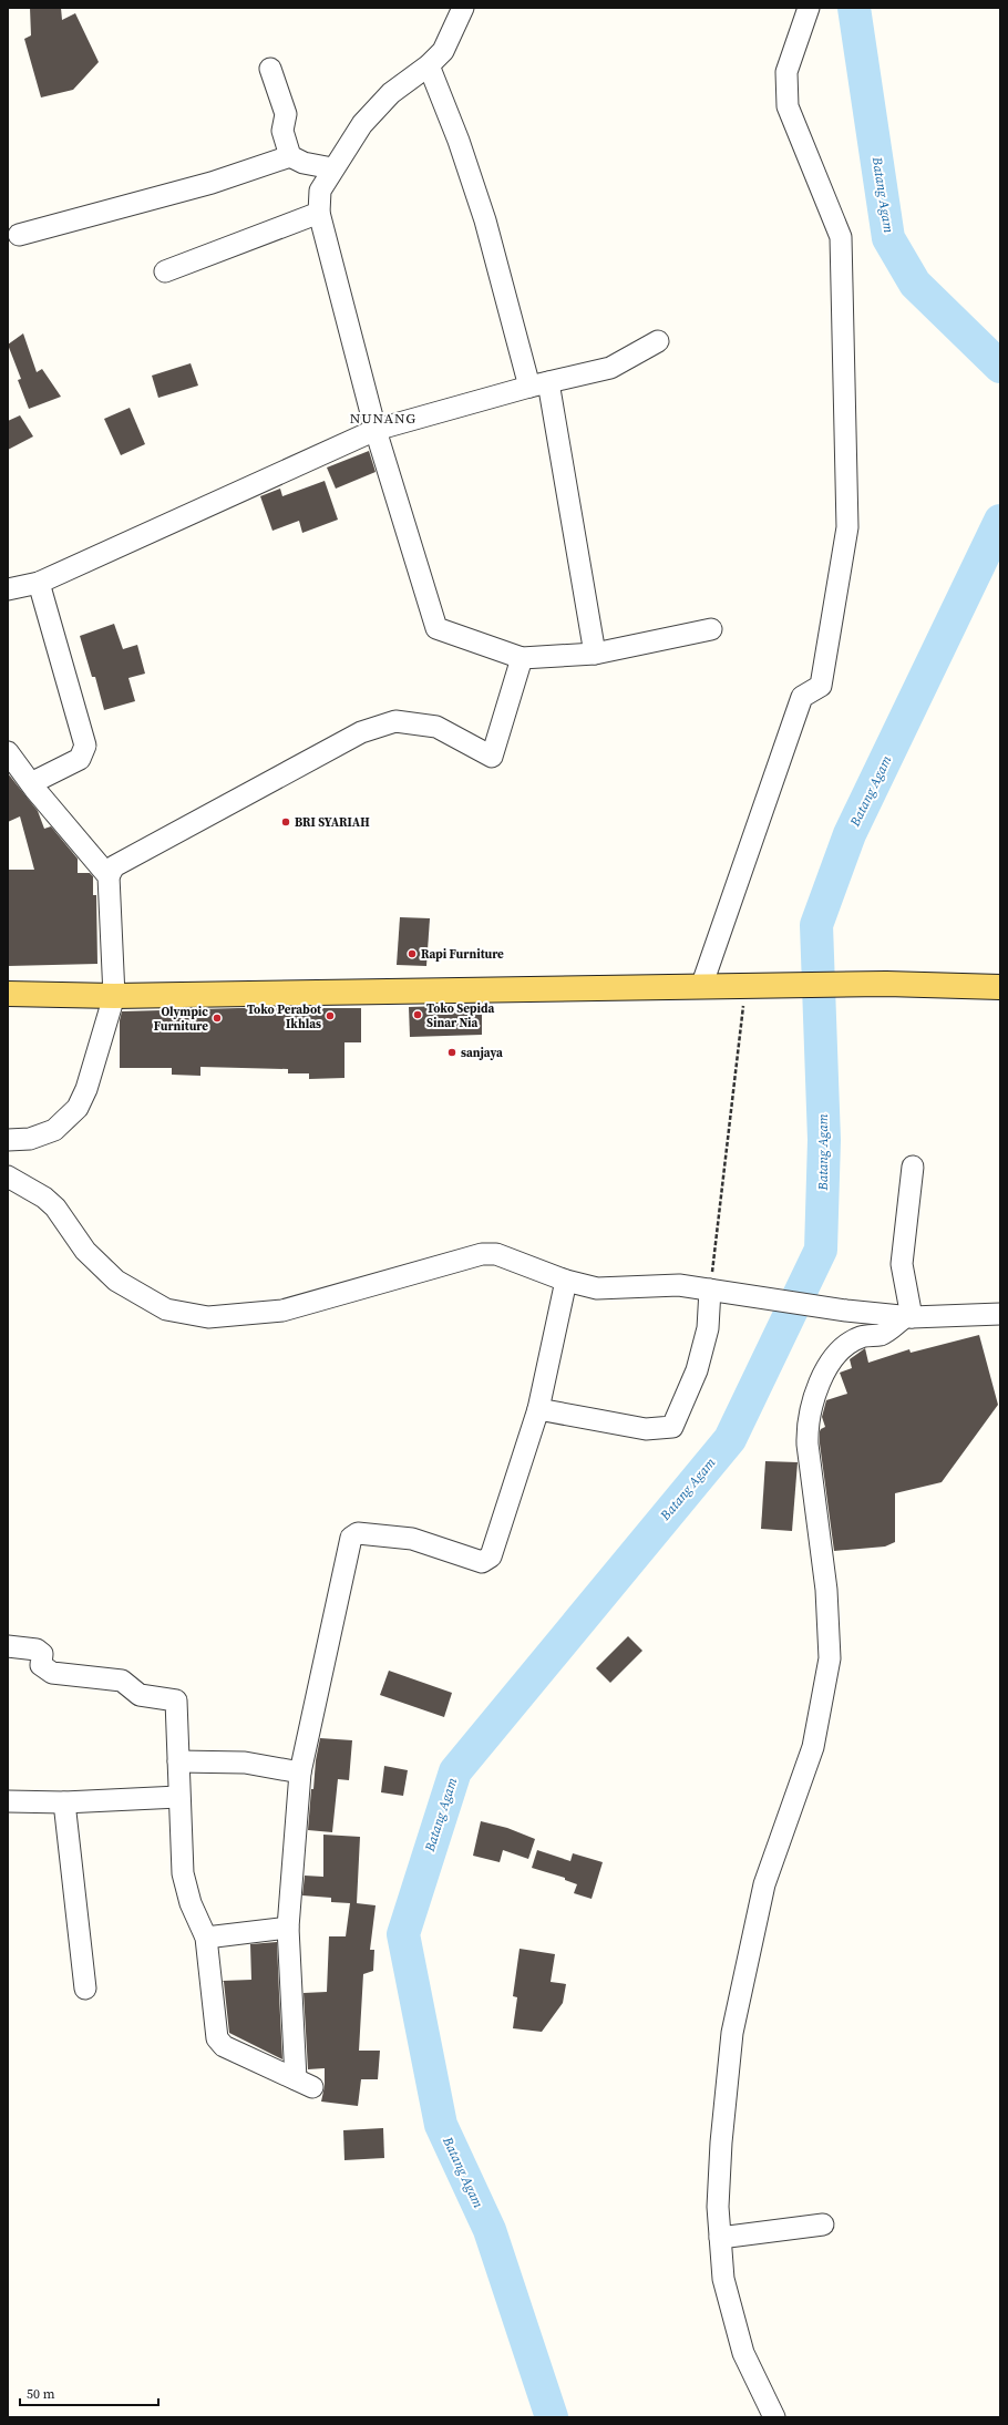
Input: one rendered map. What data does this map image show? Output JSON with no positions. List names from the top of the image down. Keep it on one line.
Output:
{"districts":["NUNANG"],"water":["Batang Agam"],"places":["BRI SYARIAH","Rapi Furniture","Toko Sepida Sinar Nia","Toko Perabot Ikhlas","Olympic Furniture","sanjaya"],"scale_bar":"50 m"}
